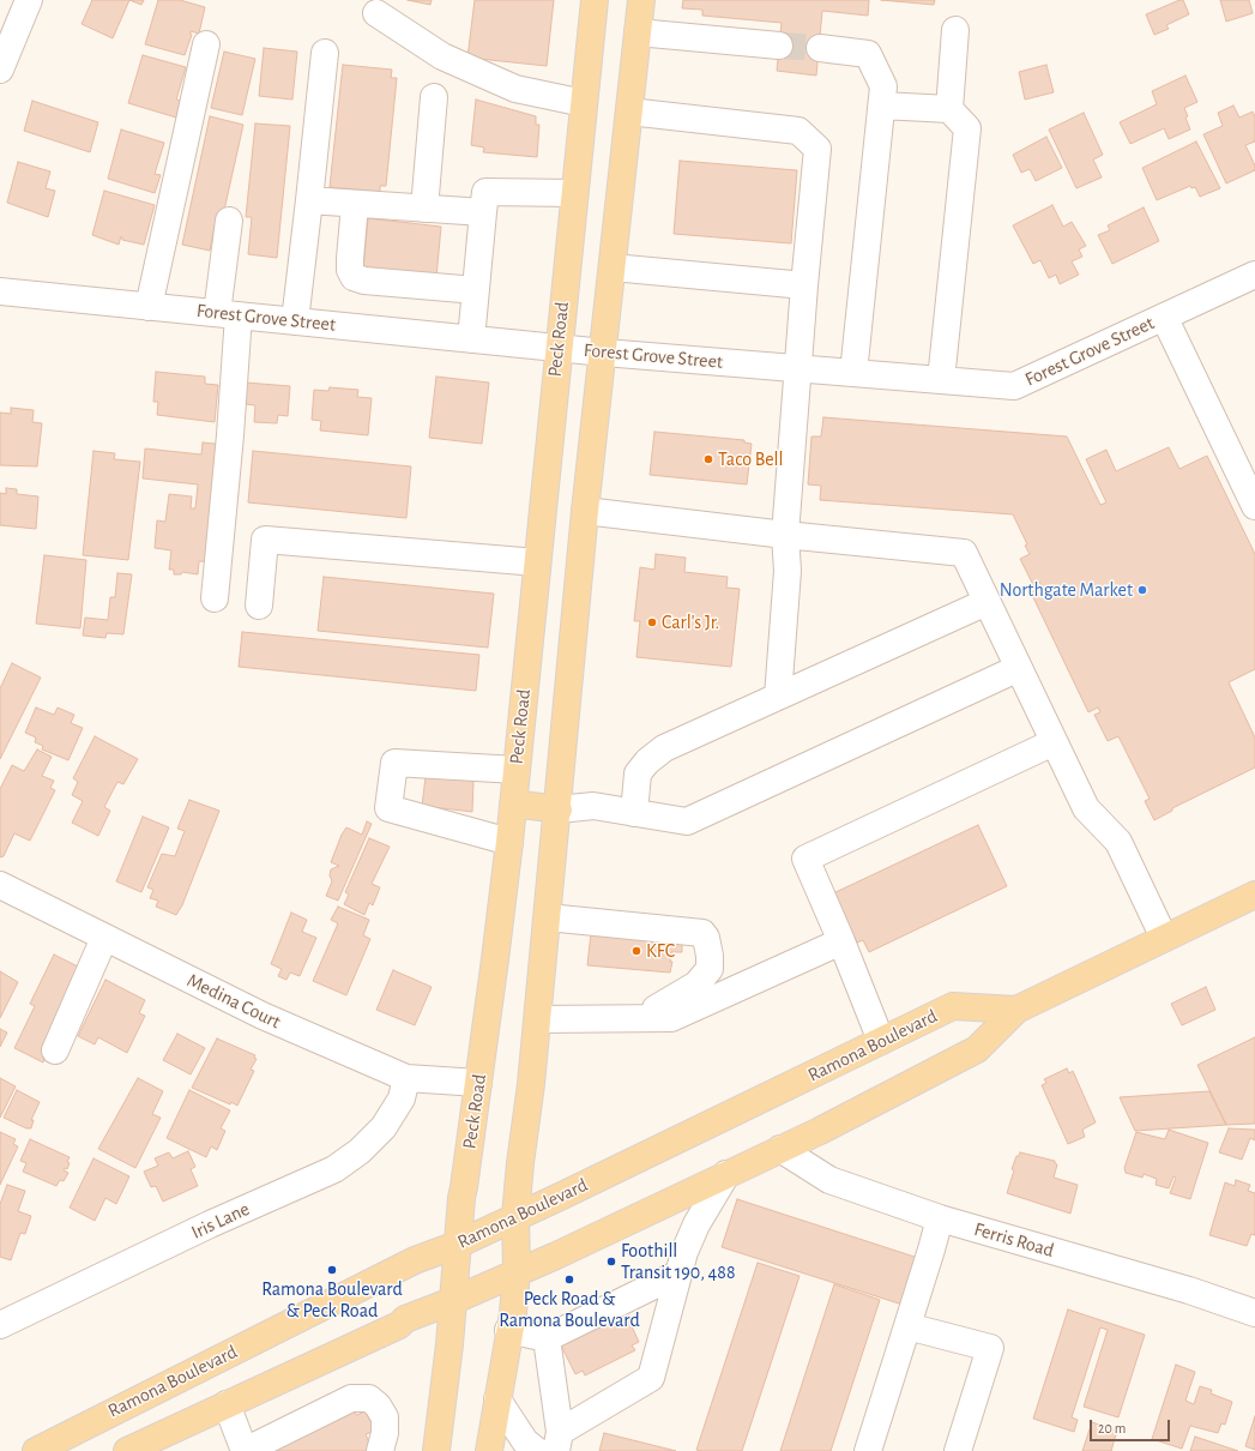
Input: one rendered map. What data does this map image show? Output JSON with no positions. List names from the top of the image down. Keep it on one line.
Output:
{"streets":{"main road":["Peck Road","Ramona Boulevard"],"street":["Forest Grove Street","Medina Court","Iris Lane","Ferris Road"]},"crossings":[["Forest Grove Street","Peck Road"],["Peck Road","Medina Court"],["Peck Road","Ramona Boulevard"],["Medina Court","Iris Lane"],["Ramona Boulevard","Ferris Road"]],"places":["Taco Bell","Northgate Market","Carl's Jr.","KFC","Foothill Transit 190, 488","Ramona Boulevard & Peck Road","Peck Road & Ramona Boulevard"],"scale_bar":"20 m"}
